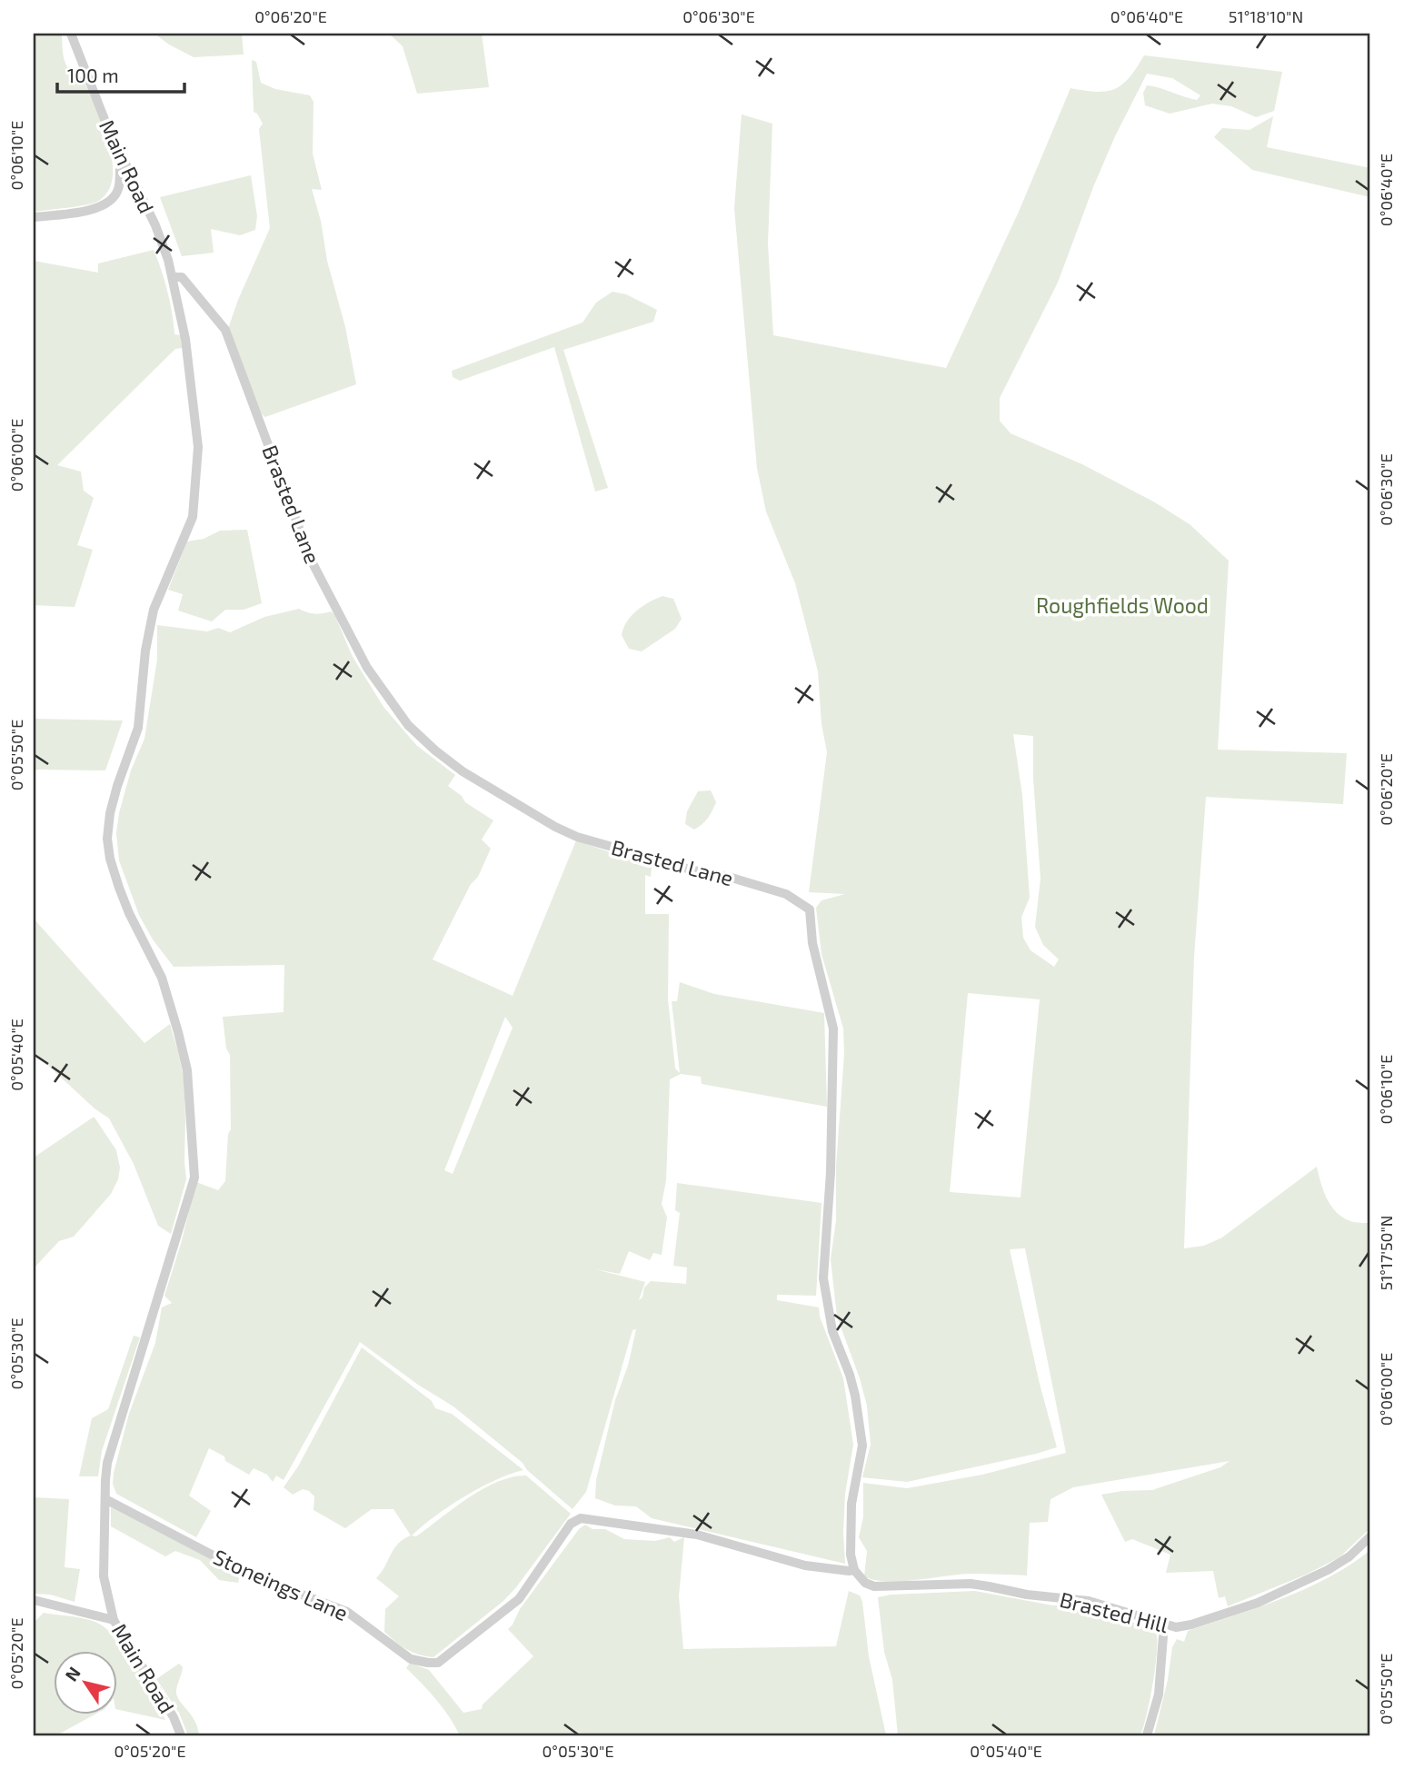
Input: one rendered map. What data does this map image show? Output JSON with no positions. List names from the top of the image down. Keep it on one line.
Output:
{"streets":{"street":["Main Road","Brasted Lane","Stoneings Lane","Brasted Hill"]},"crossings":[["Main Road","Brasted Lane"],["Main Road","Stoneings Lane"],["Brasted Lane","Stoneings Lane"],["Brasted Lane","Brasted Hill"],["Stoneings Lane","Brasted Hill"]],"parks":["Roughfields Wood"],"scale_bar":"100 m","north":"top left","coordinates":["0°06'20\"E","0°06'30\"E","0°06'40\"E","51°18'10\"N","0°06'10\"E","0°06'00\"E","0°05'50\"E","0°05'40\"E","51°17'50\"N","0°05'30\"E","0°05'20\"E"]}
